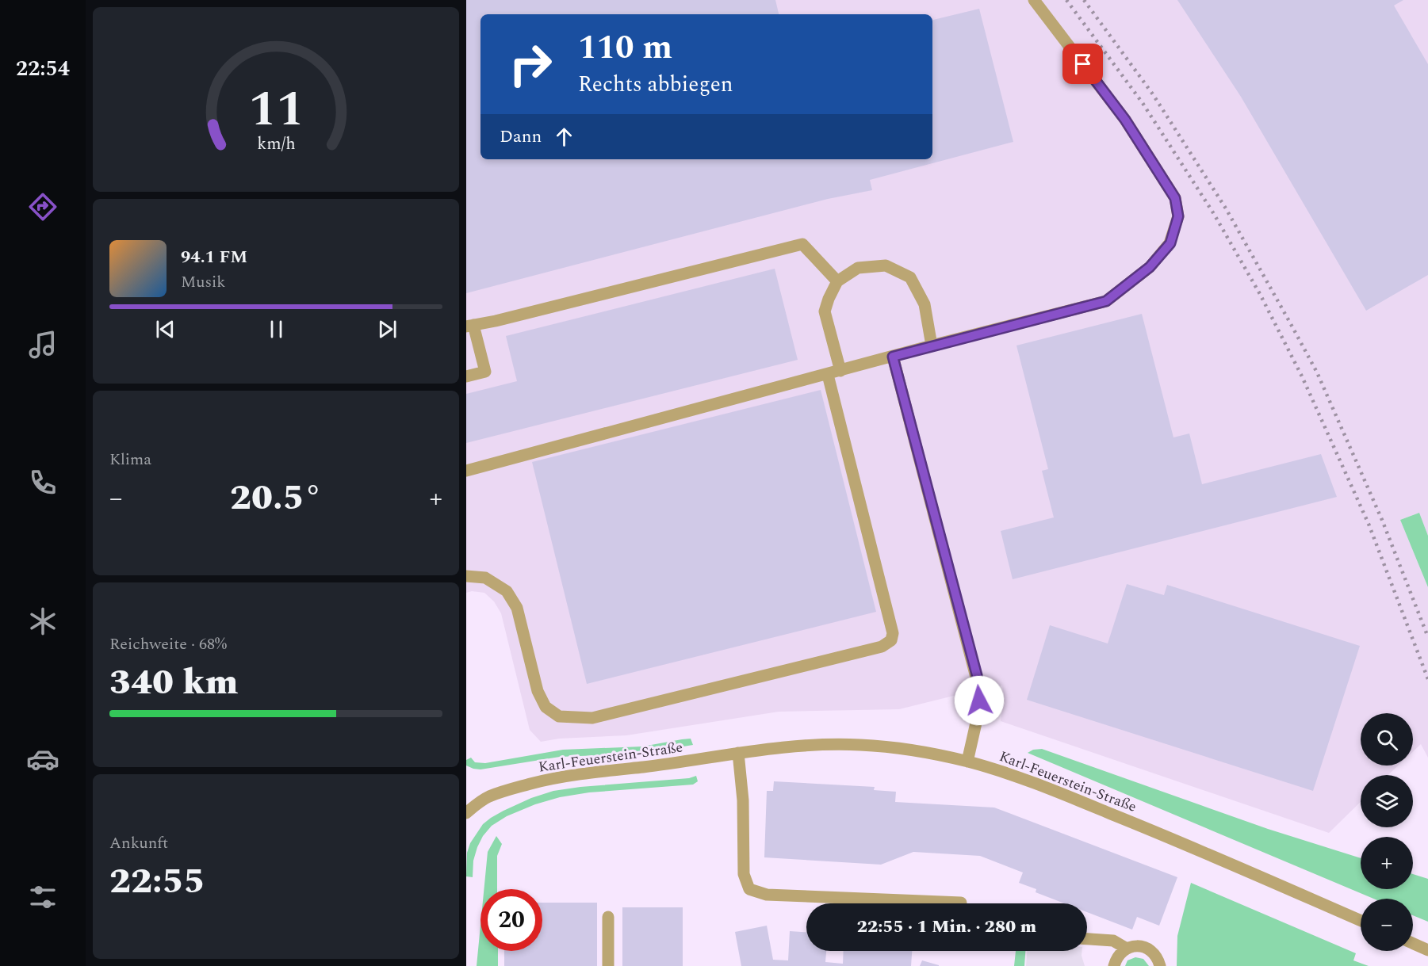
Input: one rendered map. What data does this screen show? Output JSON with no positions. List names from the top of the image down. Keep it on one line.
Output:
{"streets":{"street":["Karl-Feuerstein-Straße"]},"page":{"tabs":"22:54","turn":["110 m","Rechts abbiegen"],"then":"Dann","song":["94.1 FM","Musik"],"tile":["Klima",["Reichweite · 68%","340 km"],["Ankunft","22:55"]],"heat":["−","20.5°","+"],"map_buttons":["+","−"],"limit":"20","trip":"22:55 · 1 Min. · 280 m","gauge":["11","km/h"]}}
